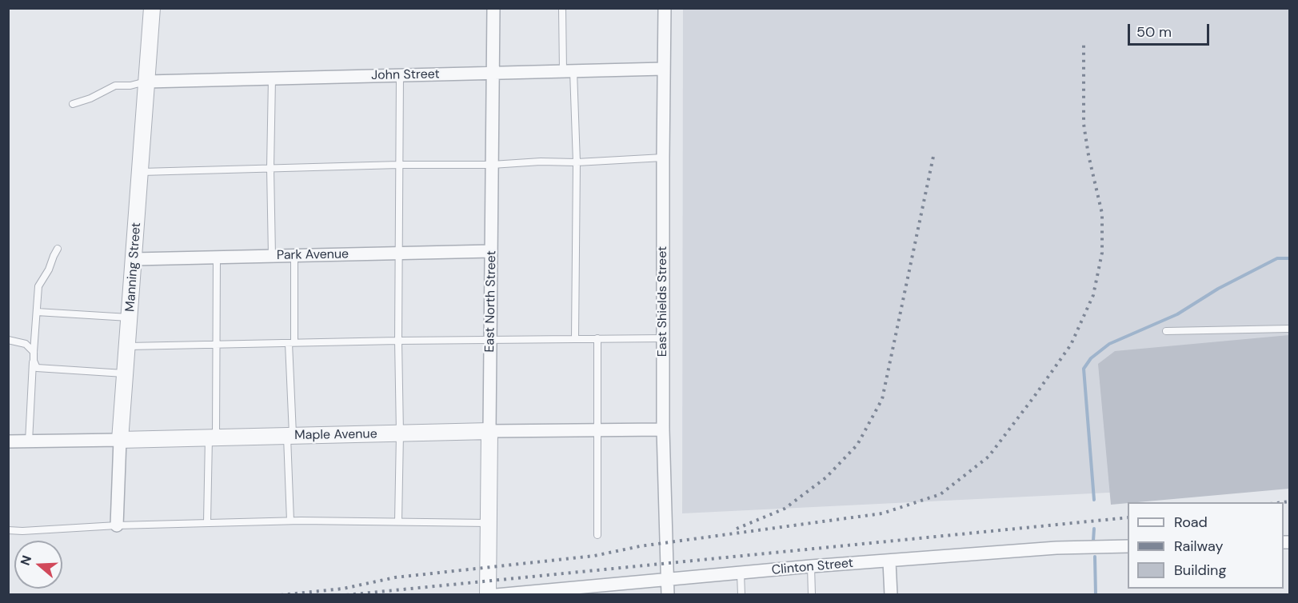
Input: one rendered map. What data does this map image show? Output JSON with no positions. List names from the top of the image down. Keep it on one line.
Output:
{"streets":{"street":["John Street","Park Avenue","Manning Street","East North Street","East Shields Street","Maple Avenue","Clinton Street"]},"crossings":[["John Street","Manning Street"],["John Street","East North Street"],["John Street","East Shields Street"],["Park Avenue","Manning Street"],["Park Avenue","East North Street"],["Manning Street","Maple Avenue"],["East North Street","Maple Avenue"],["East Shields Street","Maple Avenue"],["East Shields Street","Clinton Street"]],"legend":["Road","Railway","Building"],"scale_bar":"50 m","north":"left"}
